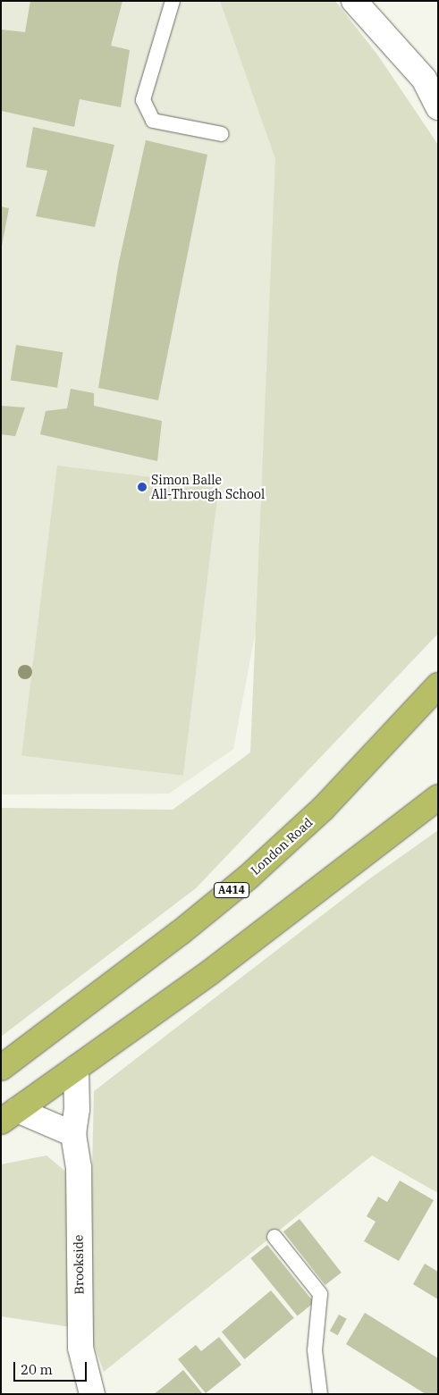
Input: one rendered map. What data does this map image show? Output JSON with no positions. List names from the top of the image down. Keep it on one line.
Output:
{"streets":{"highway":["London Road","A414"],"street":["Brookside"]},"places":["Simon Balle All-Through School"],"scale_bar":"20 m"}
